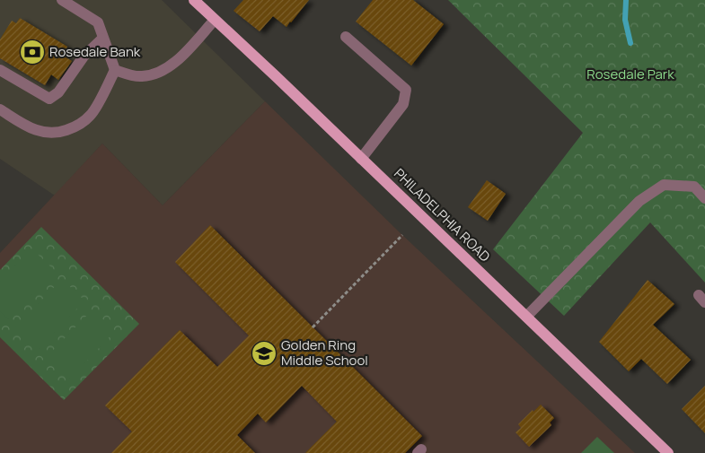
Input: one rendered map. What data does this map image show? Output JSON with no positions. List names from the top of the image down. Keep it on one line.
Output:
{"streets":{"main road":["PHILADELPHIA ROAD"]},"parks":["Rosedale Park"],"places":{"bank":["Rosedale Bank"],"school or university":["Golden Ring Middle School"]}}
